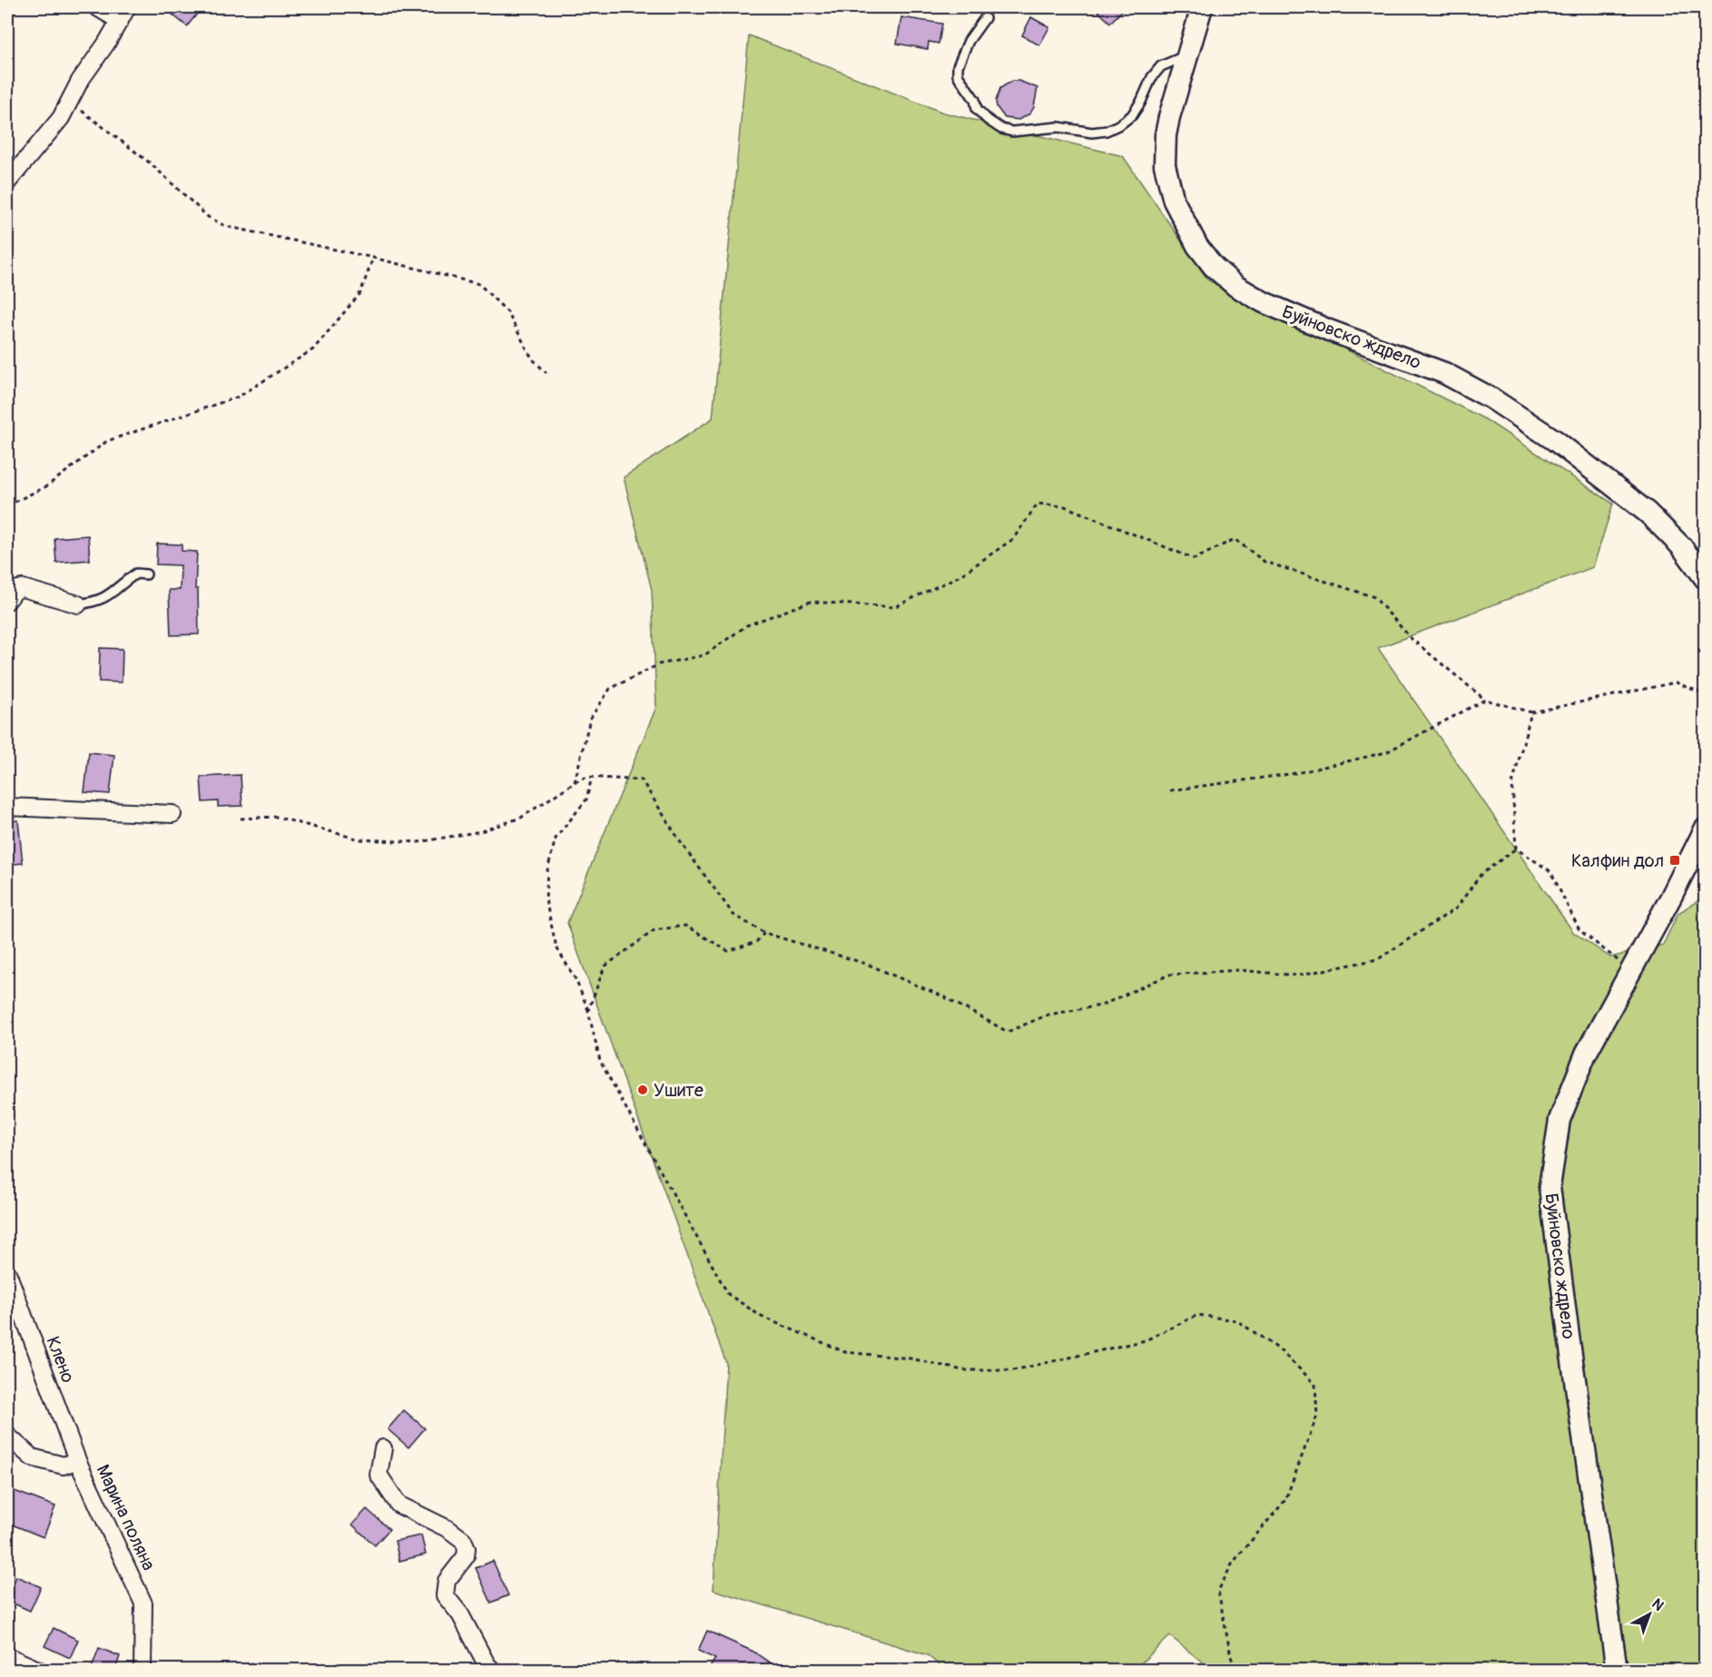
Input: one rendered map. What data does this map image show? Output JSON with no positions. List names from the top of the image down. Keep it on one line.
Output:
{"streets":{"street":["Буйновско ждрело","Клено","Марина поляна"]},"crossings":[["Клено","Марина поляна"]],"places":{"transit":["Калфин дол"],"other":["Ушите"]},"north":"top right"}
